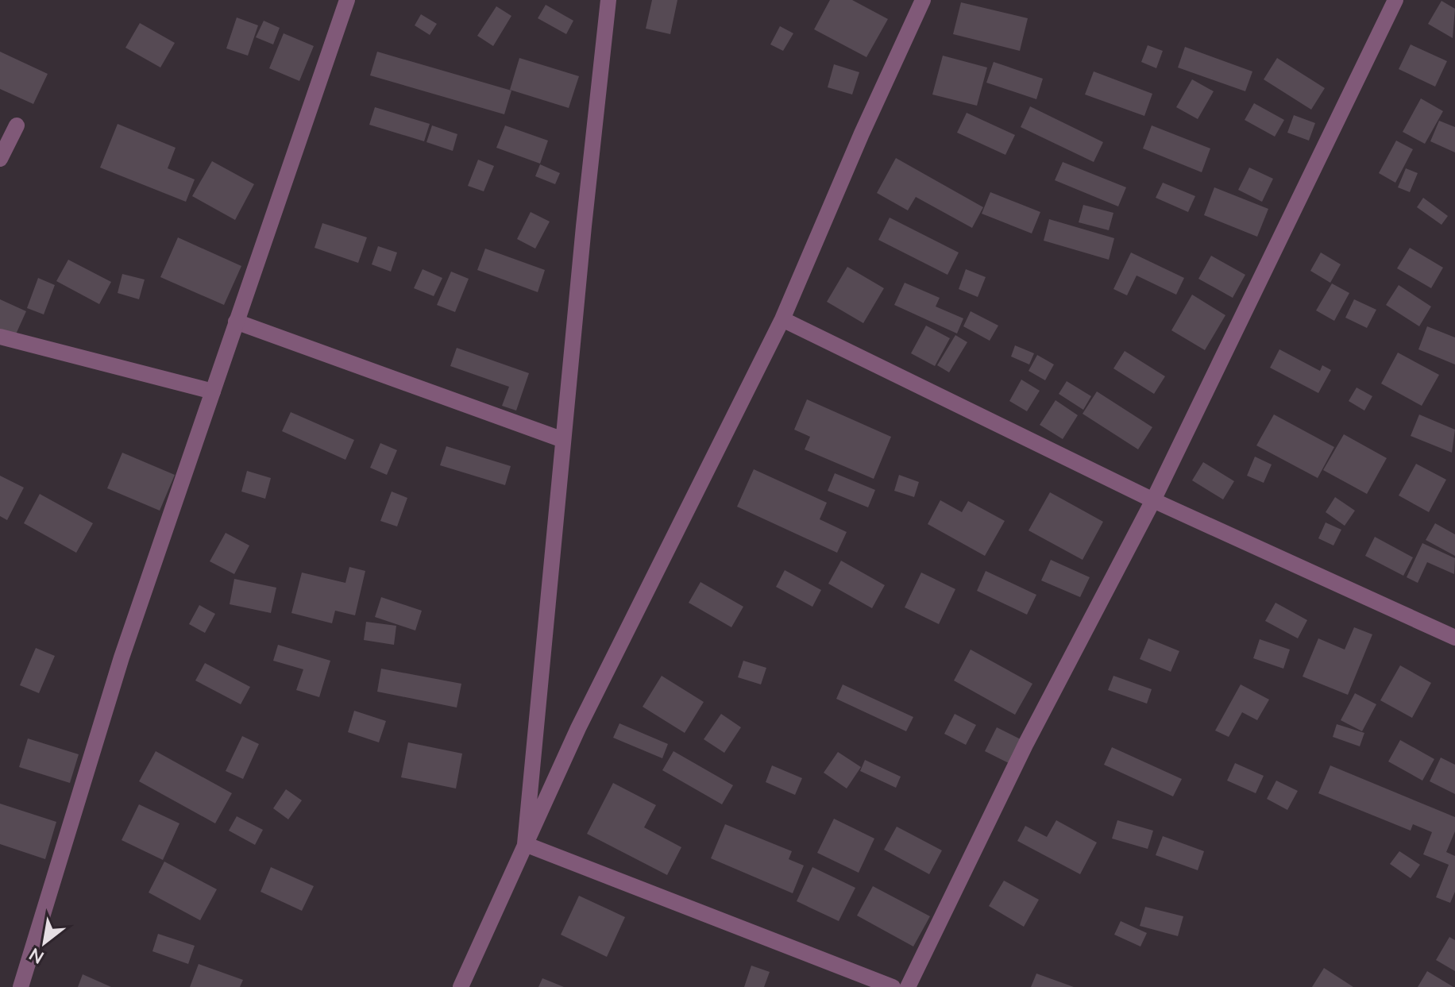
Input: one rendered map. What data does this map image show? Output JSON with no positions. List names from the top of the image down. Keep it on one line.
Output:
{"north":"bottom left"}
